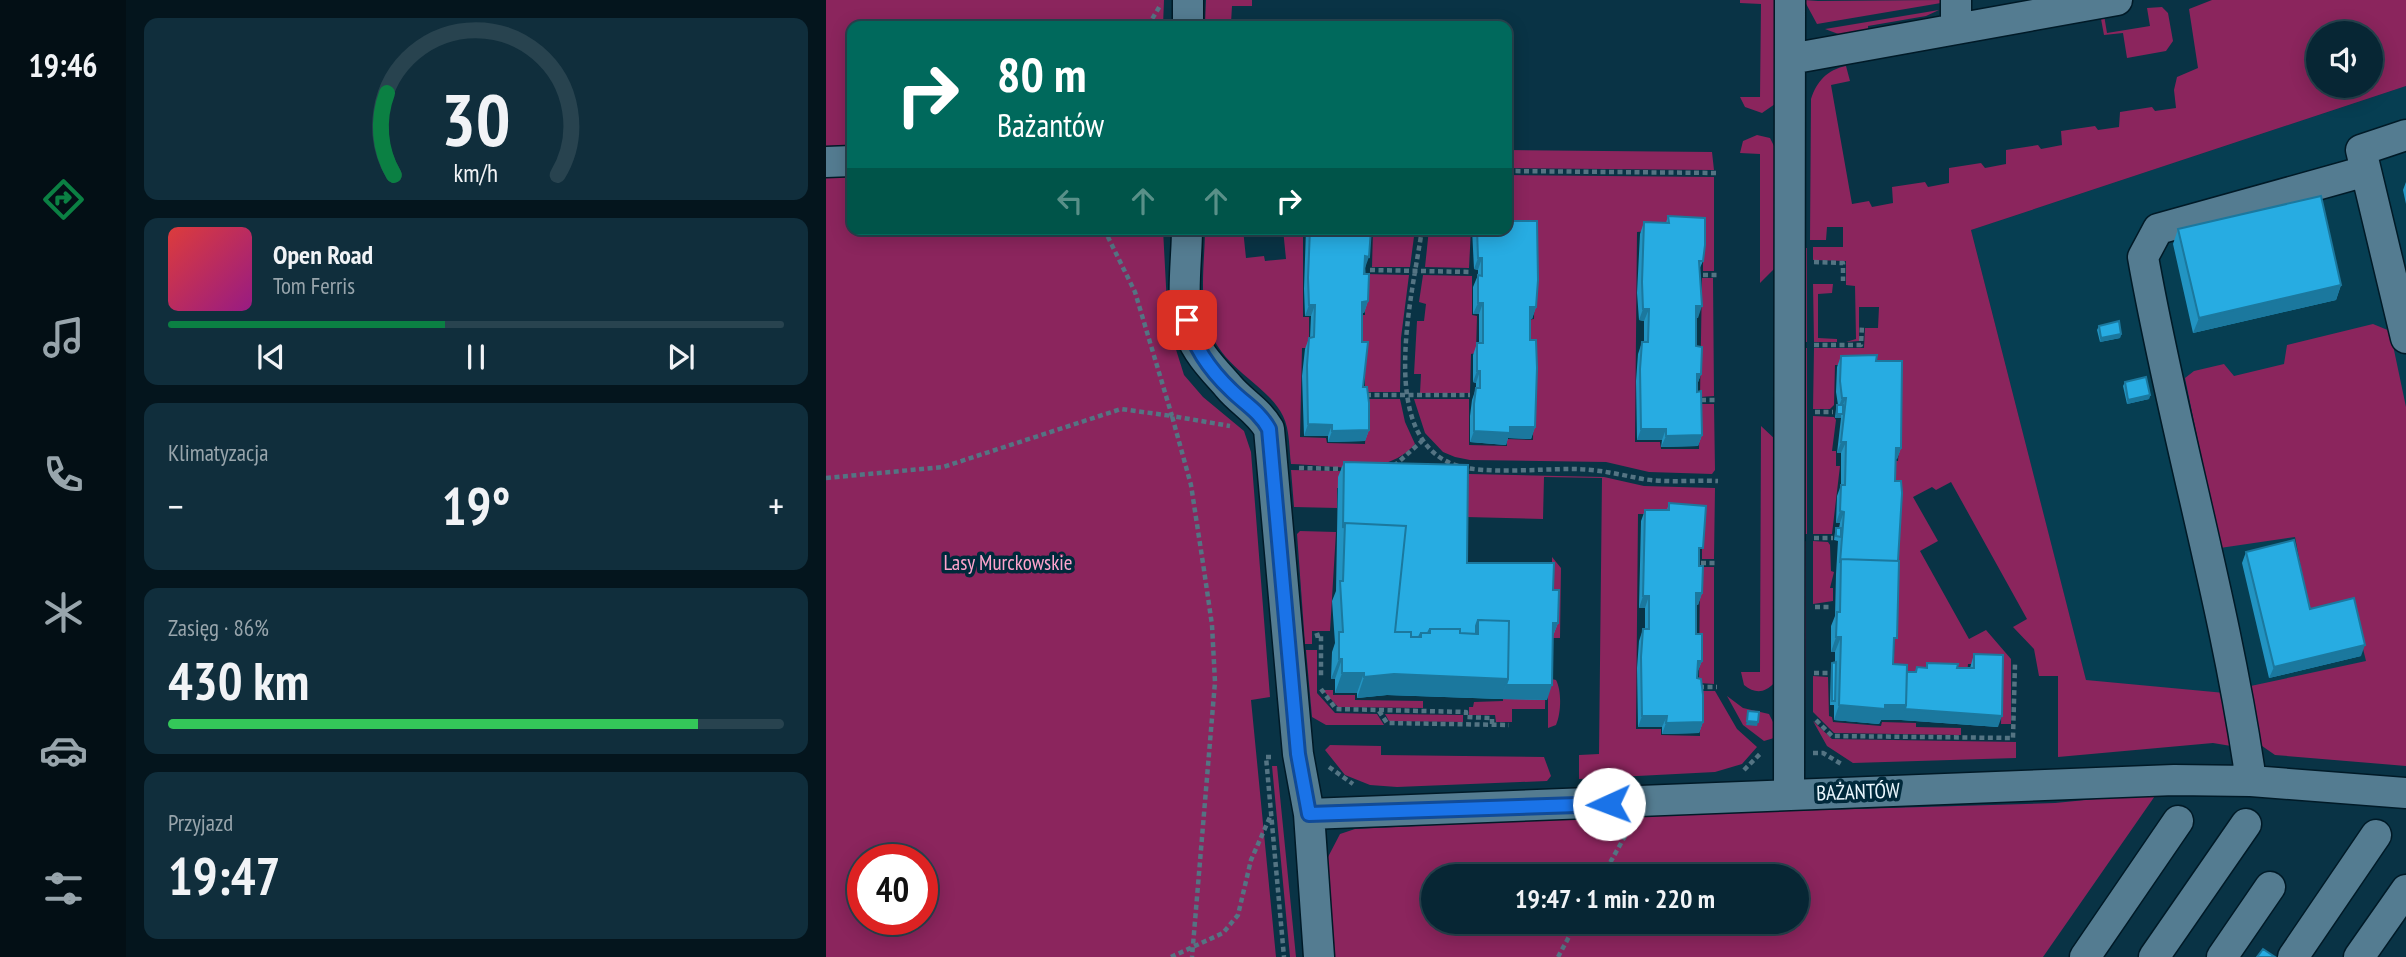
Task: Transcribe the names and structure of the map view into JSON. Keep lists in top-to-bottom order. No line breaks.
{"streets":{"street":["BAŻANTÓW"]},"parks":["Lasy Murckowskie"],"page":{"tabs":"19:46","turn":["80 m","Bażantów"],"song":["Open Road","Tom Ferris"],"tile":["Klimatyzacja",["Zasięg · 86%","430 km"],["Przyjazd","19:47"]],"heat":["−","19°","+"],"limit":"40","trip":"19:47 · 1 min · 220 m","gauge":["30","km/h"]}}
